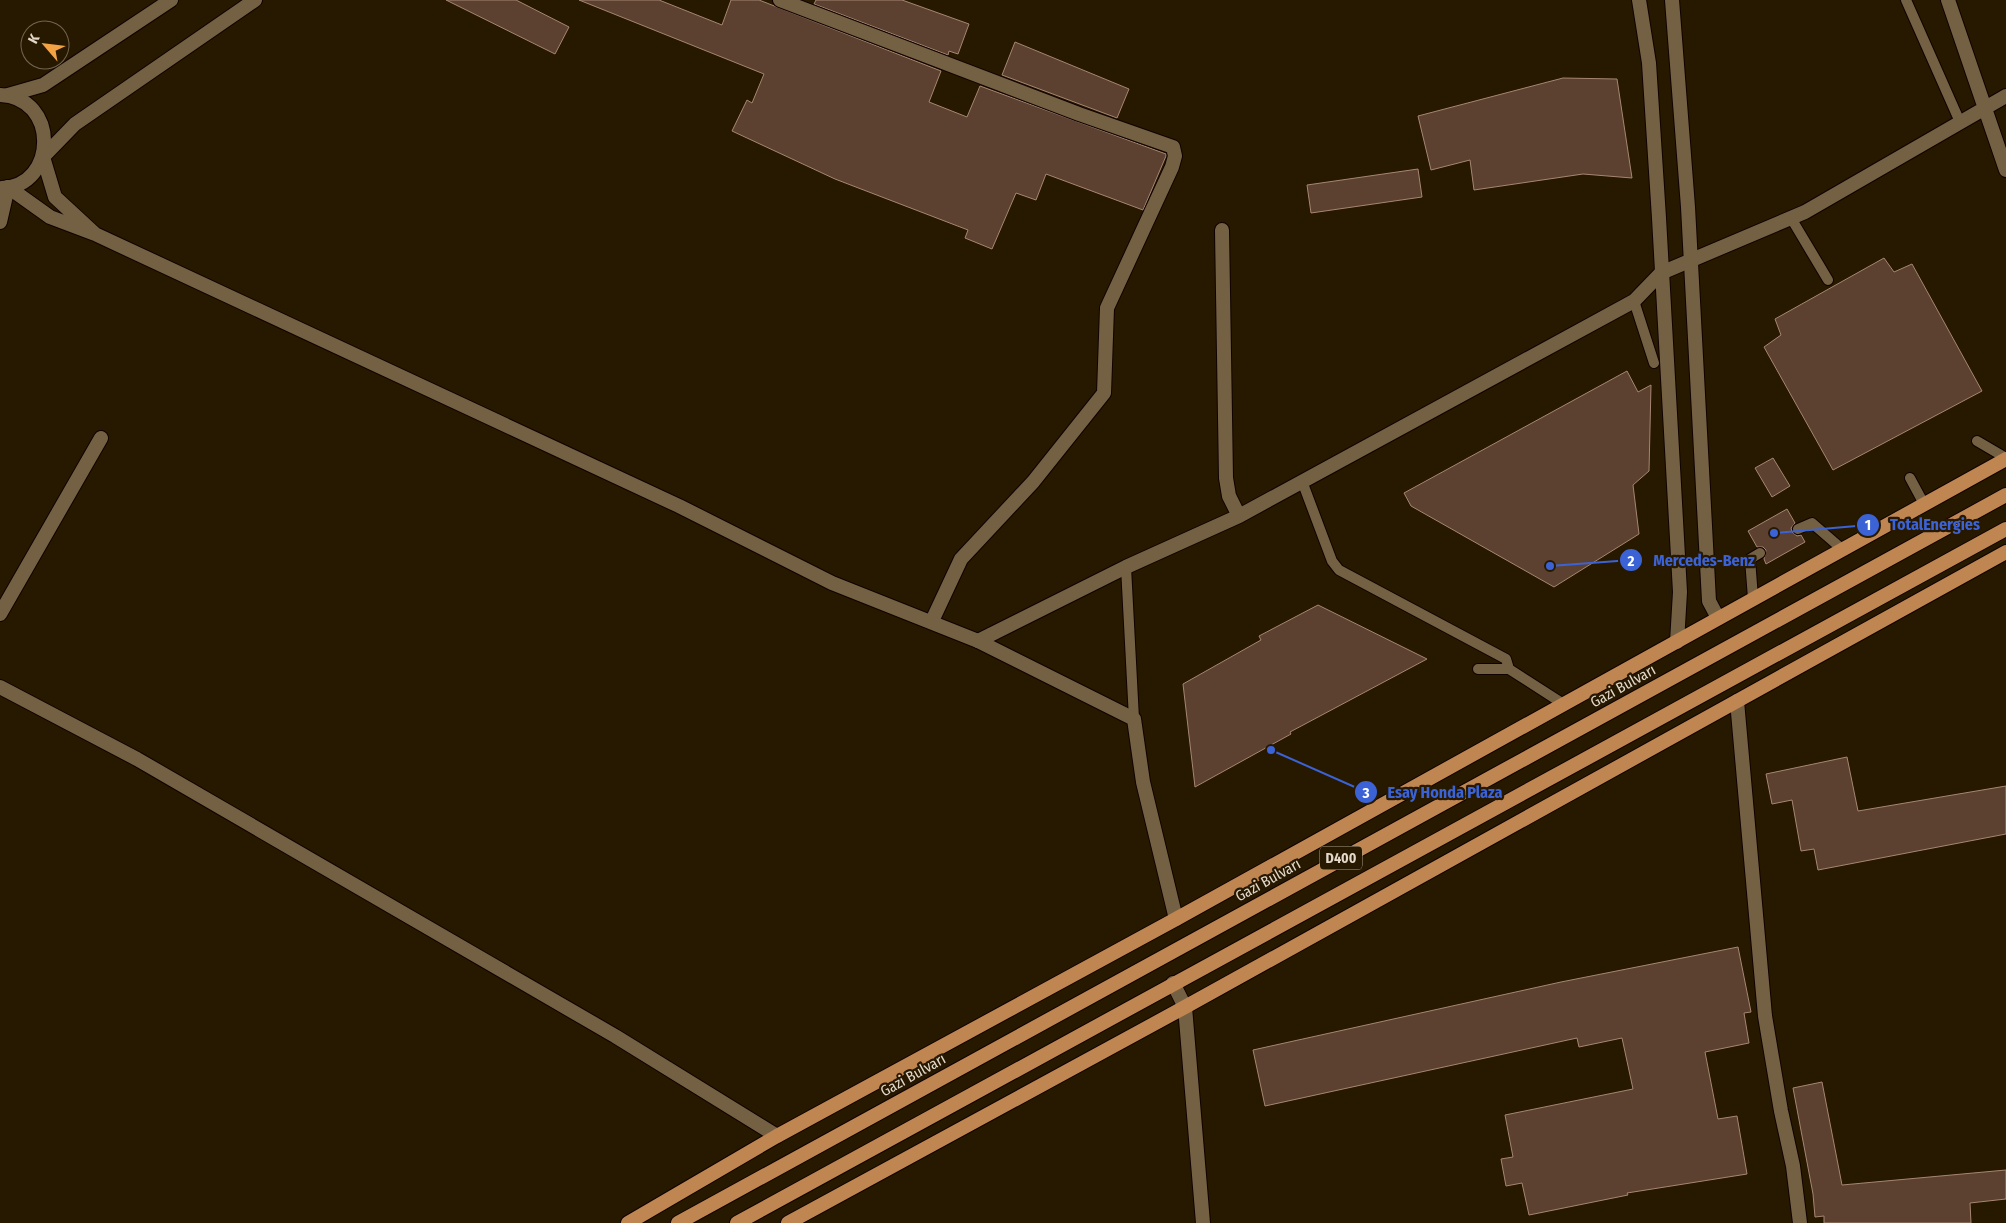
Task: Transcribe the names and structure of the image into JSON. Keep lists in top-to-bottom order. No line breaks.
{"streets":{"highway":["Gazi Bulvarı","D400"]},"places":["TotalEnergies","Mercedes-Benz","Esay Honda Plaza"],"north":"top left"}
